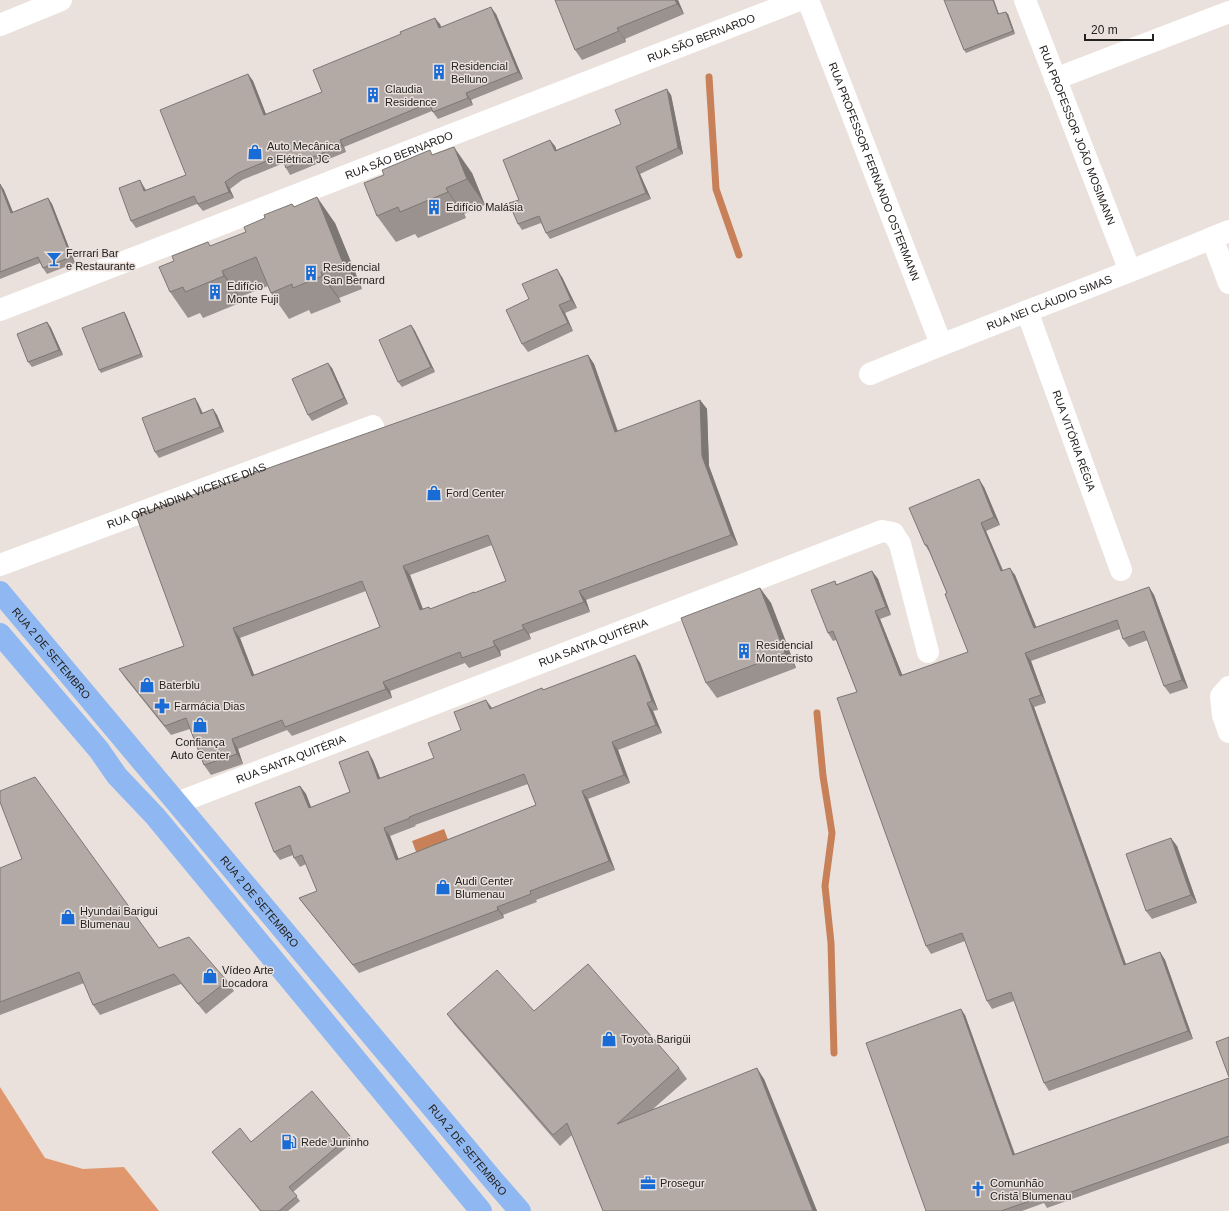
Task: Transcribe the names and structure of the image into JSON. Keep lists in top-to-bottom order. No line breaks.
{"streets":{"main road":["RUA 2 DE SETEMBRO"],"street":["RUA SÃO BERNARDO","RUA PROFESSOR JOÃO MOSIMANN","RUA PROFESSOR FERNANDO OSTERMANN","RUA NEI CLÁUDIO SIMAS","RUA VITÓRIA RÉGIA","RUA ORLANDINA VICENTE DIAS","RUA SANTA QUITÉRIA"]},"crossings":[["RUA PROFESSOR JOÃO MOSIMANN","RUA NEI CLÁUDIO SIMAS"],["RUA PROFESSOR FERNANDO OSTERMANN","RUA NEI CLÁUDIO SIMAS"],["RUA NEI CLÁUDIO SIMAS","RUA VITÓRIA RÉGIA"],["RUA SANTA QUITÉRIA","RUA 2 DE SETEMBRO"]],"places":{"building":["Residencial Belluno","Claudia Residence","Edifício Malásia","Residencial San Bernard","Edifício Monte Fuji","Residencial Montecristo"],"shop":["Auto Mecânica e Elétrica JC","Ford Center","Baterblu","Confiança Auto Center","Audi Center Blumenau","Hyundai Barigui Blumenau","Vídeo Arte Locadora","Toyota Barigüi"],"bar":["Ferrari Bar e Restaurante"],"pharmacy":["Farmácia Dias"],"fuel station":["Rede Juninho"],"office":["Prosegur"],"church":["Comunhão Cristã Blumenau"]},"scale_bar":"20 m"}
